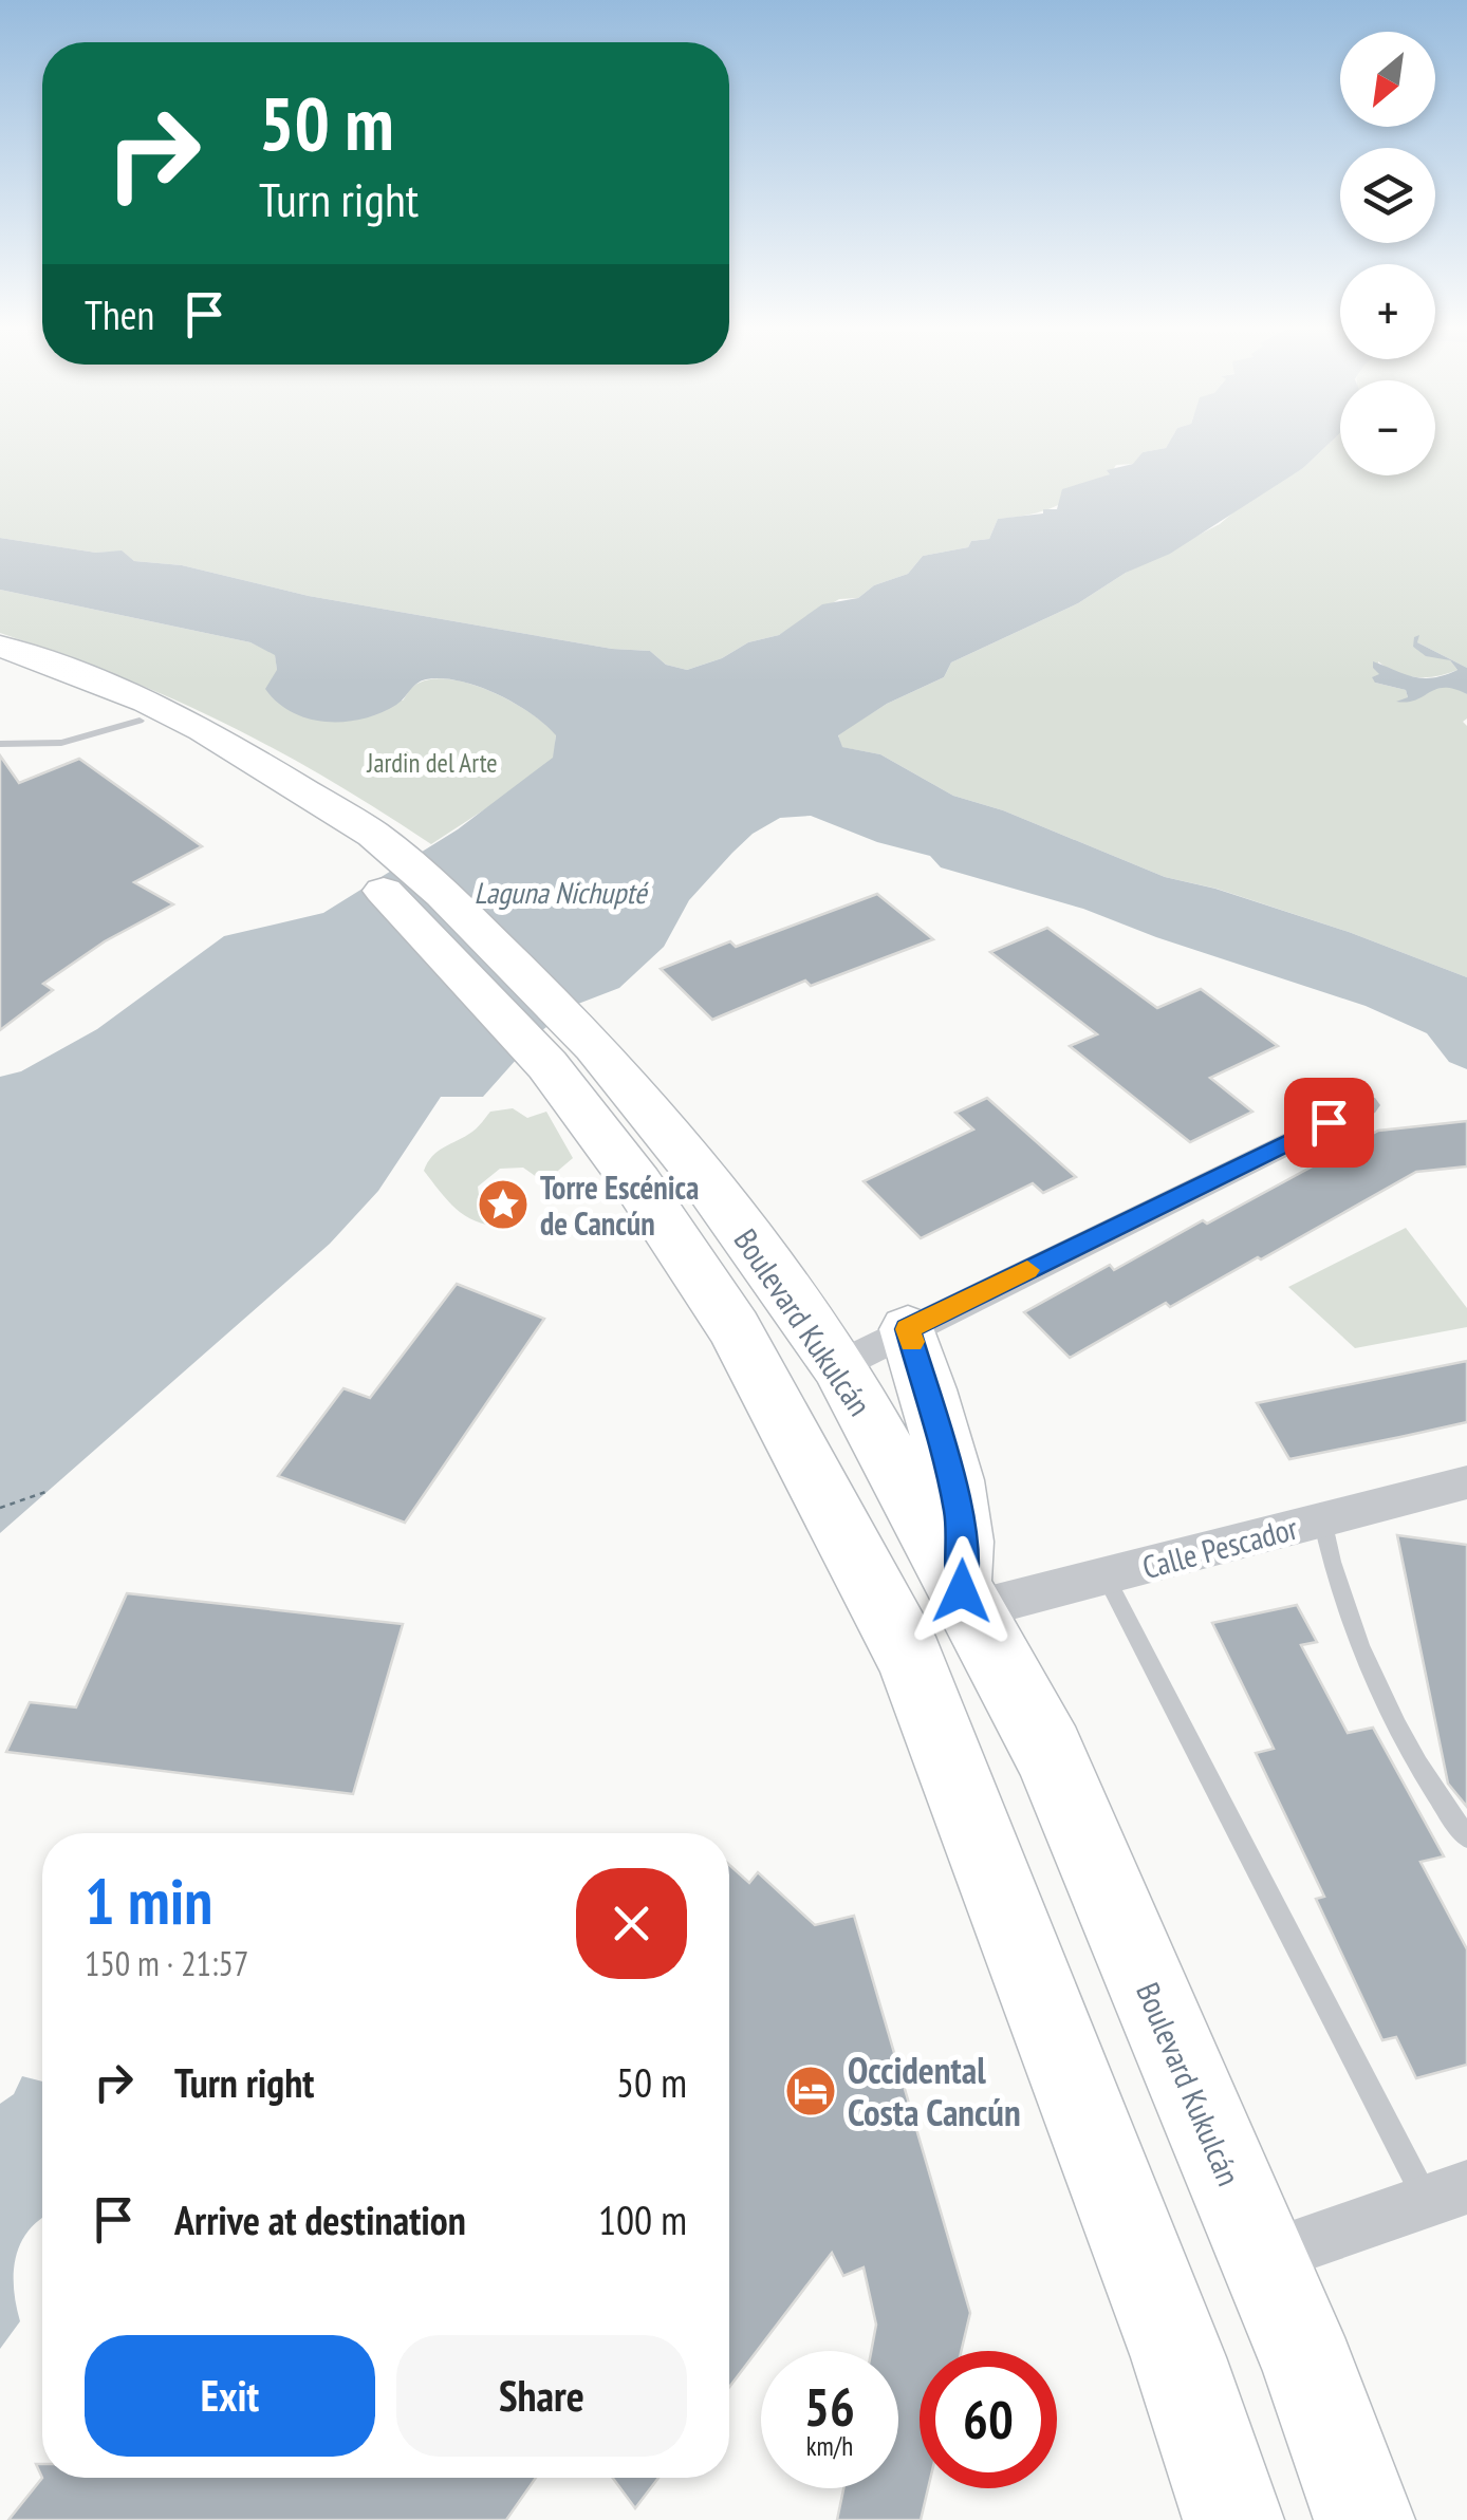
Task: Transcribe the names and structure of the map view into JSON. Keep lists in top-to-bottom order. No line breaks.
{"streets":{"main road":["Boulevard Kukulcán"],"street":["Calle Pescador"]},"crossings":[["Boulevard Kukulcán","Calle Pescador"]],"water":["Laguna Nichupté"],"parks":["Jardin del Arte"],"places":{"place":["Torre Escénica de Cancún"],"hotel":["Occidental Costa Cancún"]},"north":"bottom left","page":{"map_buttons":["+","−"],"turn":["50 m","Turn right"],"then":"Then","heading":["1 min","150 m · 21:57"],"list":[{"name":"Turn right","value":"50 m"},{"name":"Arrive at destination","value":"100 m"}],"buttons":["Exit","Share"],"speed":"56 km/h","limit":"60"}}
